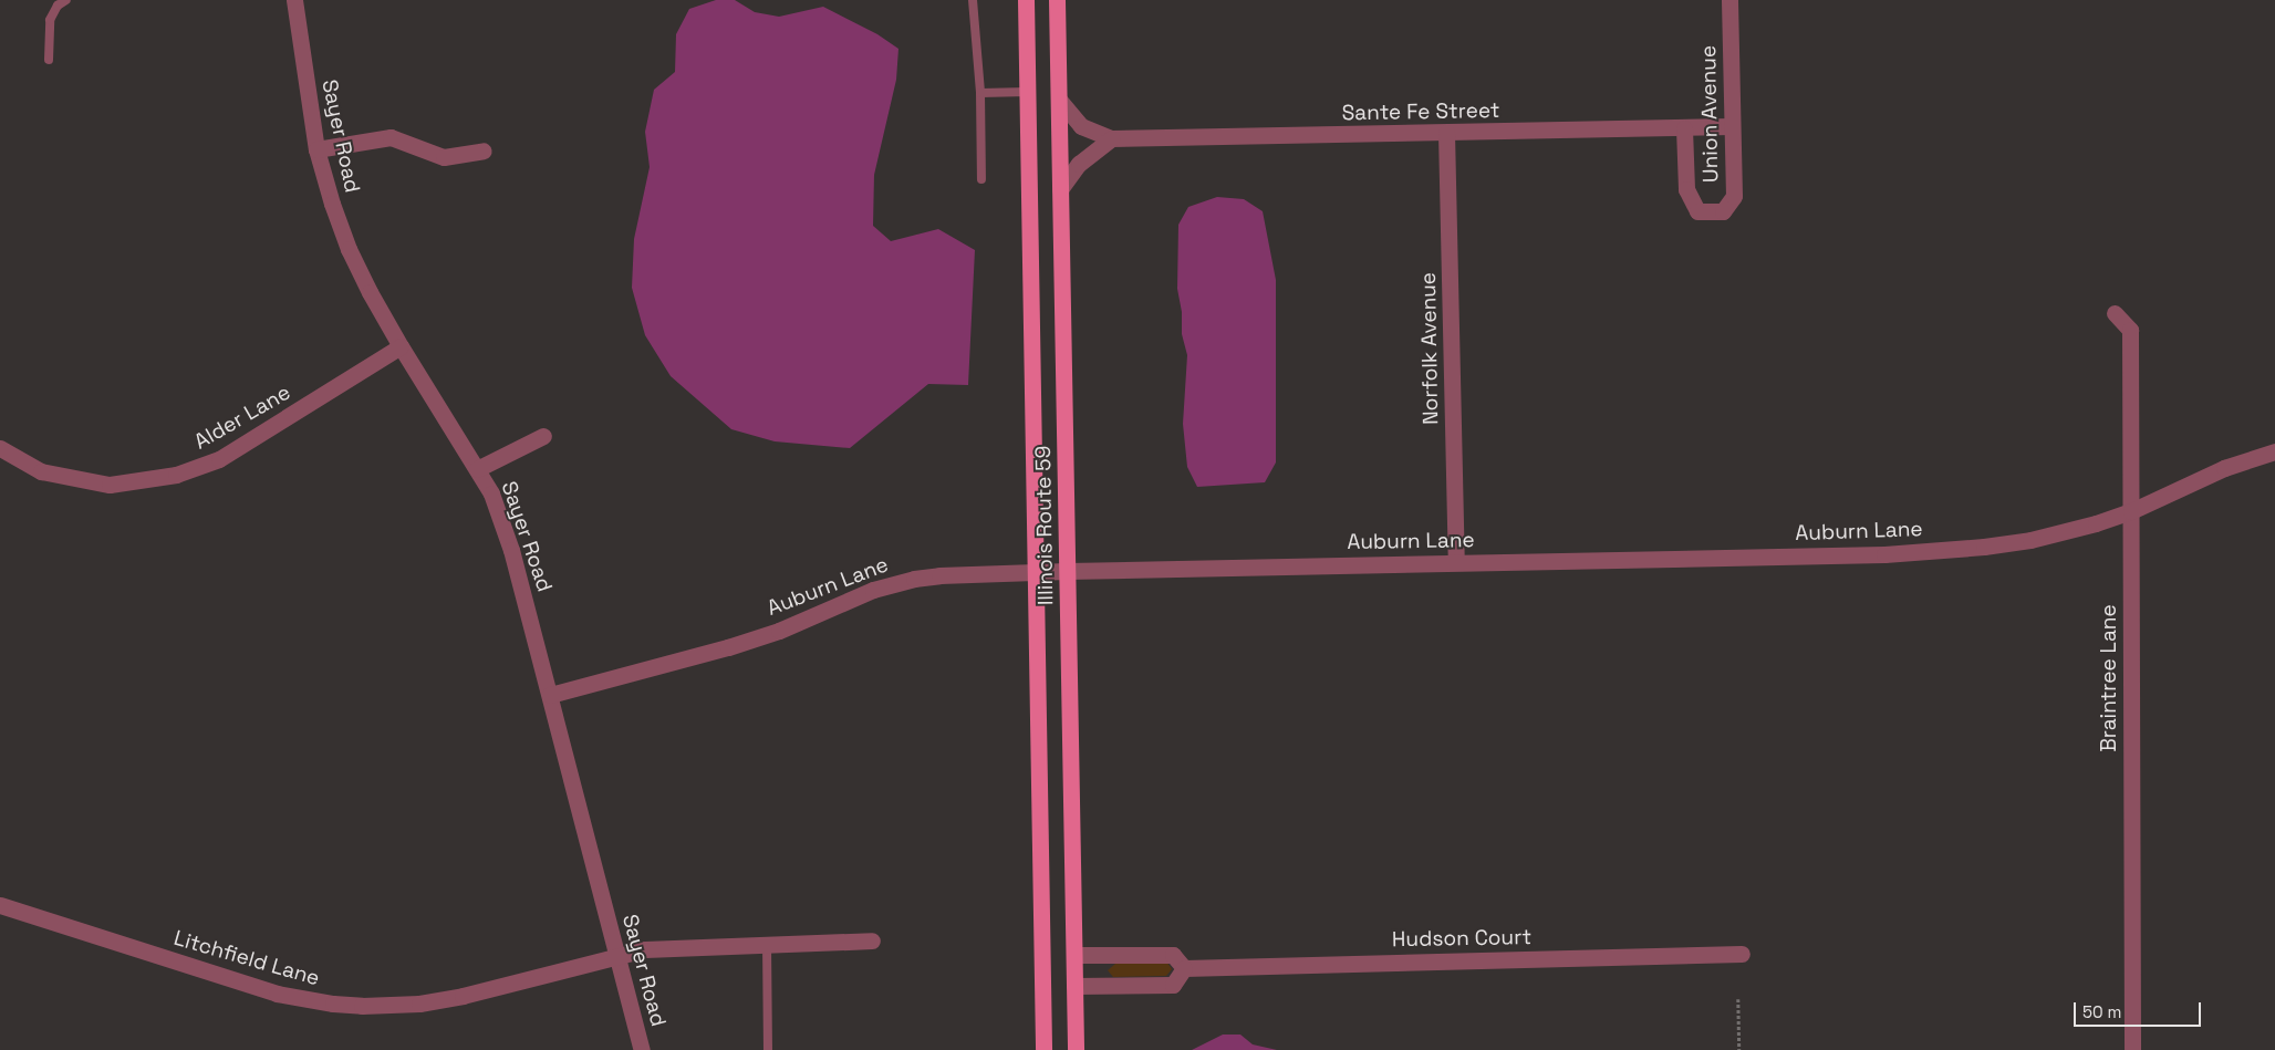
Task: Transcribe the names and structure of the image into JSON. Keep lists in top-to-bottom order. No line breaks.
{"streets":{"main road":["Illinois Route 59"],"street":["Sante Fe Street","Union Avenue","Sayer Road","Norfolk Avenue","Alder Lane","Auburn Lane","Braintree Lane","Hudson Court","Litchfield Lane"]},"crossings":[["Sante Fe Street","Union Avenue"],["Sante Fe Street","Norfolk Avenue"],["Sante Fe Street","Illinois Route 59"],["Sayer Road","Alder Lane"],["Sayer Road","Auburn Lane"],["Sayer Road","Litchfield Lane"],["Norfolk Avenue","Auburn Lane"],["Illinois Route 59","Auburn Lane"],["Auburn Lane","Braintree Lane"]],"scale_bar":"50 m"}
